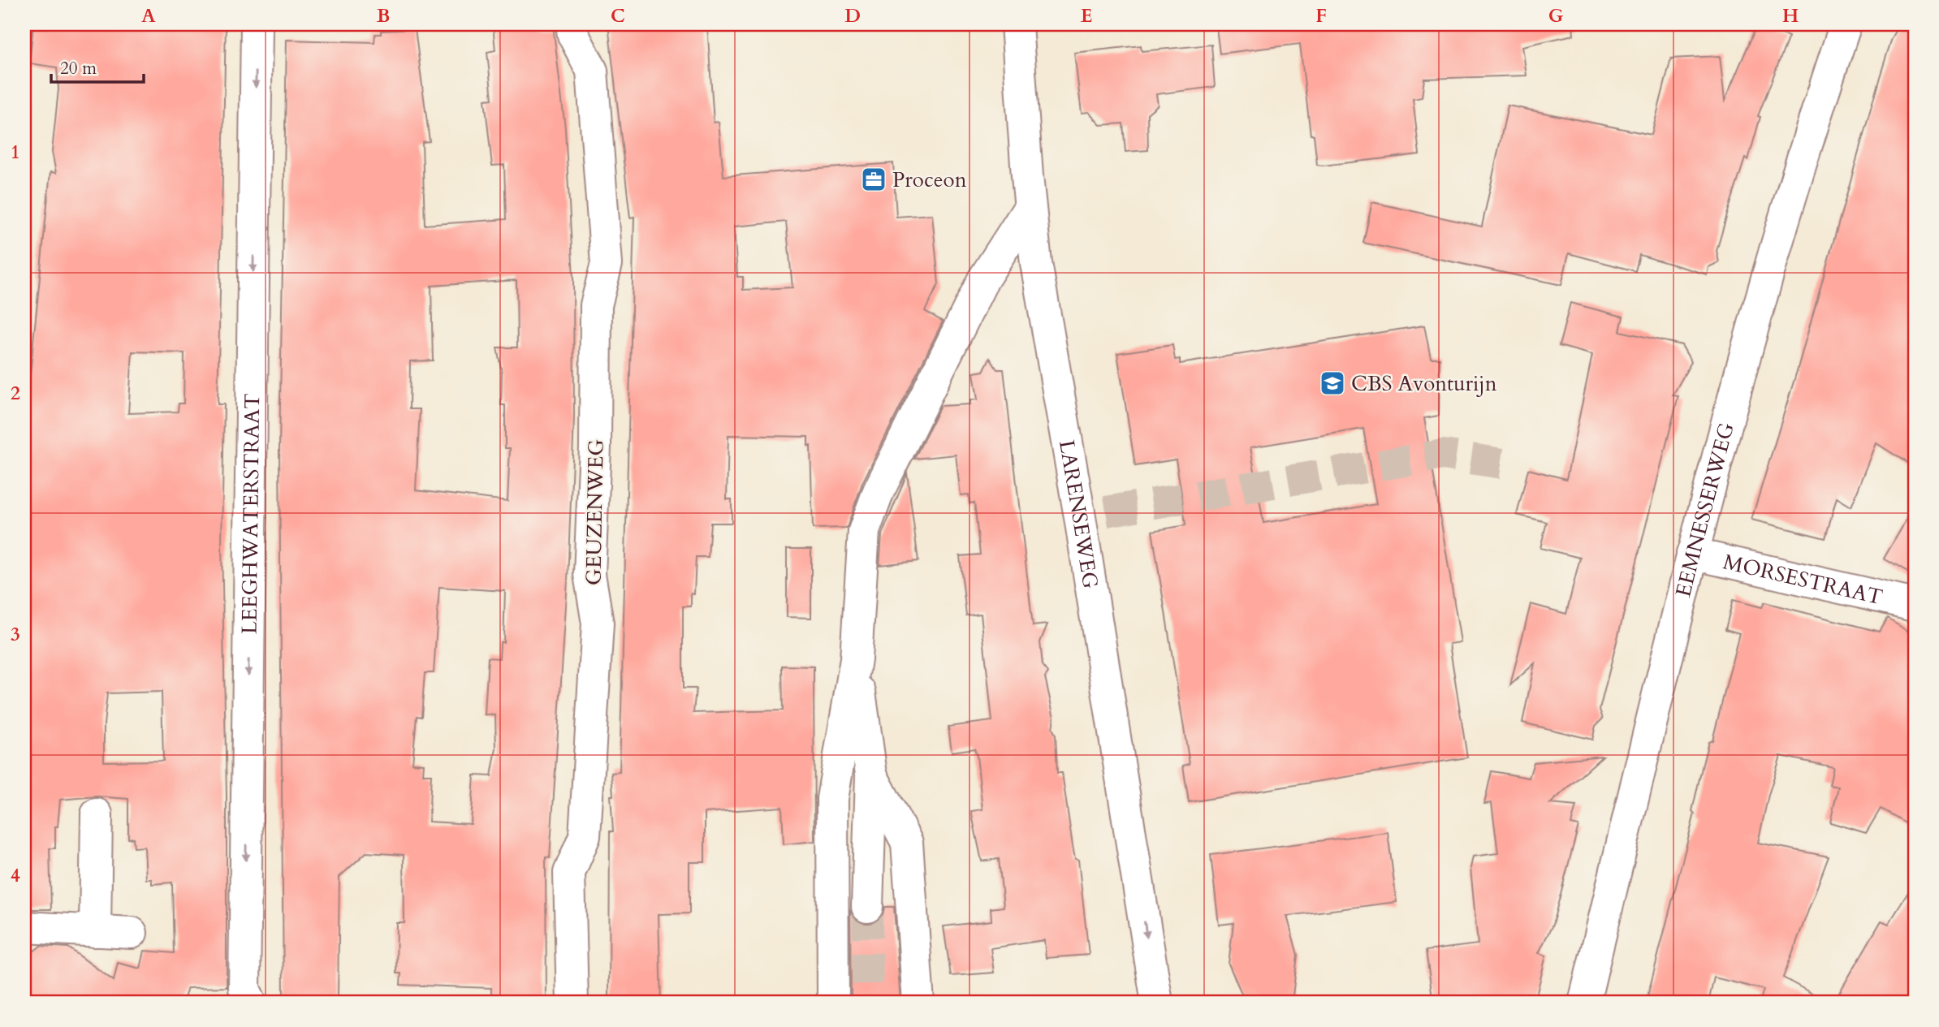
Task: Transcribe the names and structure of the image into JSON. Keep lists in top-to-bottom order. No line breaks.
{"streets":{"street":["EEMNESSERWEG","GEUZENWEG","LEEGHWATERSTRAAT","LARENSEWEG","MORSESTRAAT"]},"crossings":[["EEMNESSERWEG","MORSESTRAAT"]],"one_way":["LEEGHWATERSTRAAT"],"places":{"office":["Proceon"],"school or university":["CBS Avonturijn"]},"scale_bar":"20 m","grid":{"columns":["A","B","C","D","E","F","G","H"],"rows":["1","2","3","4"]}}
